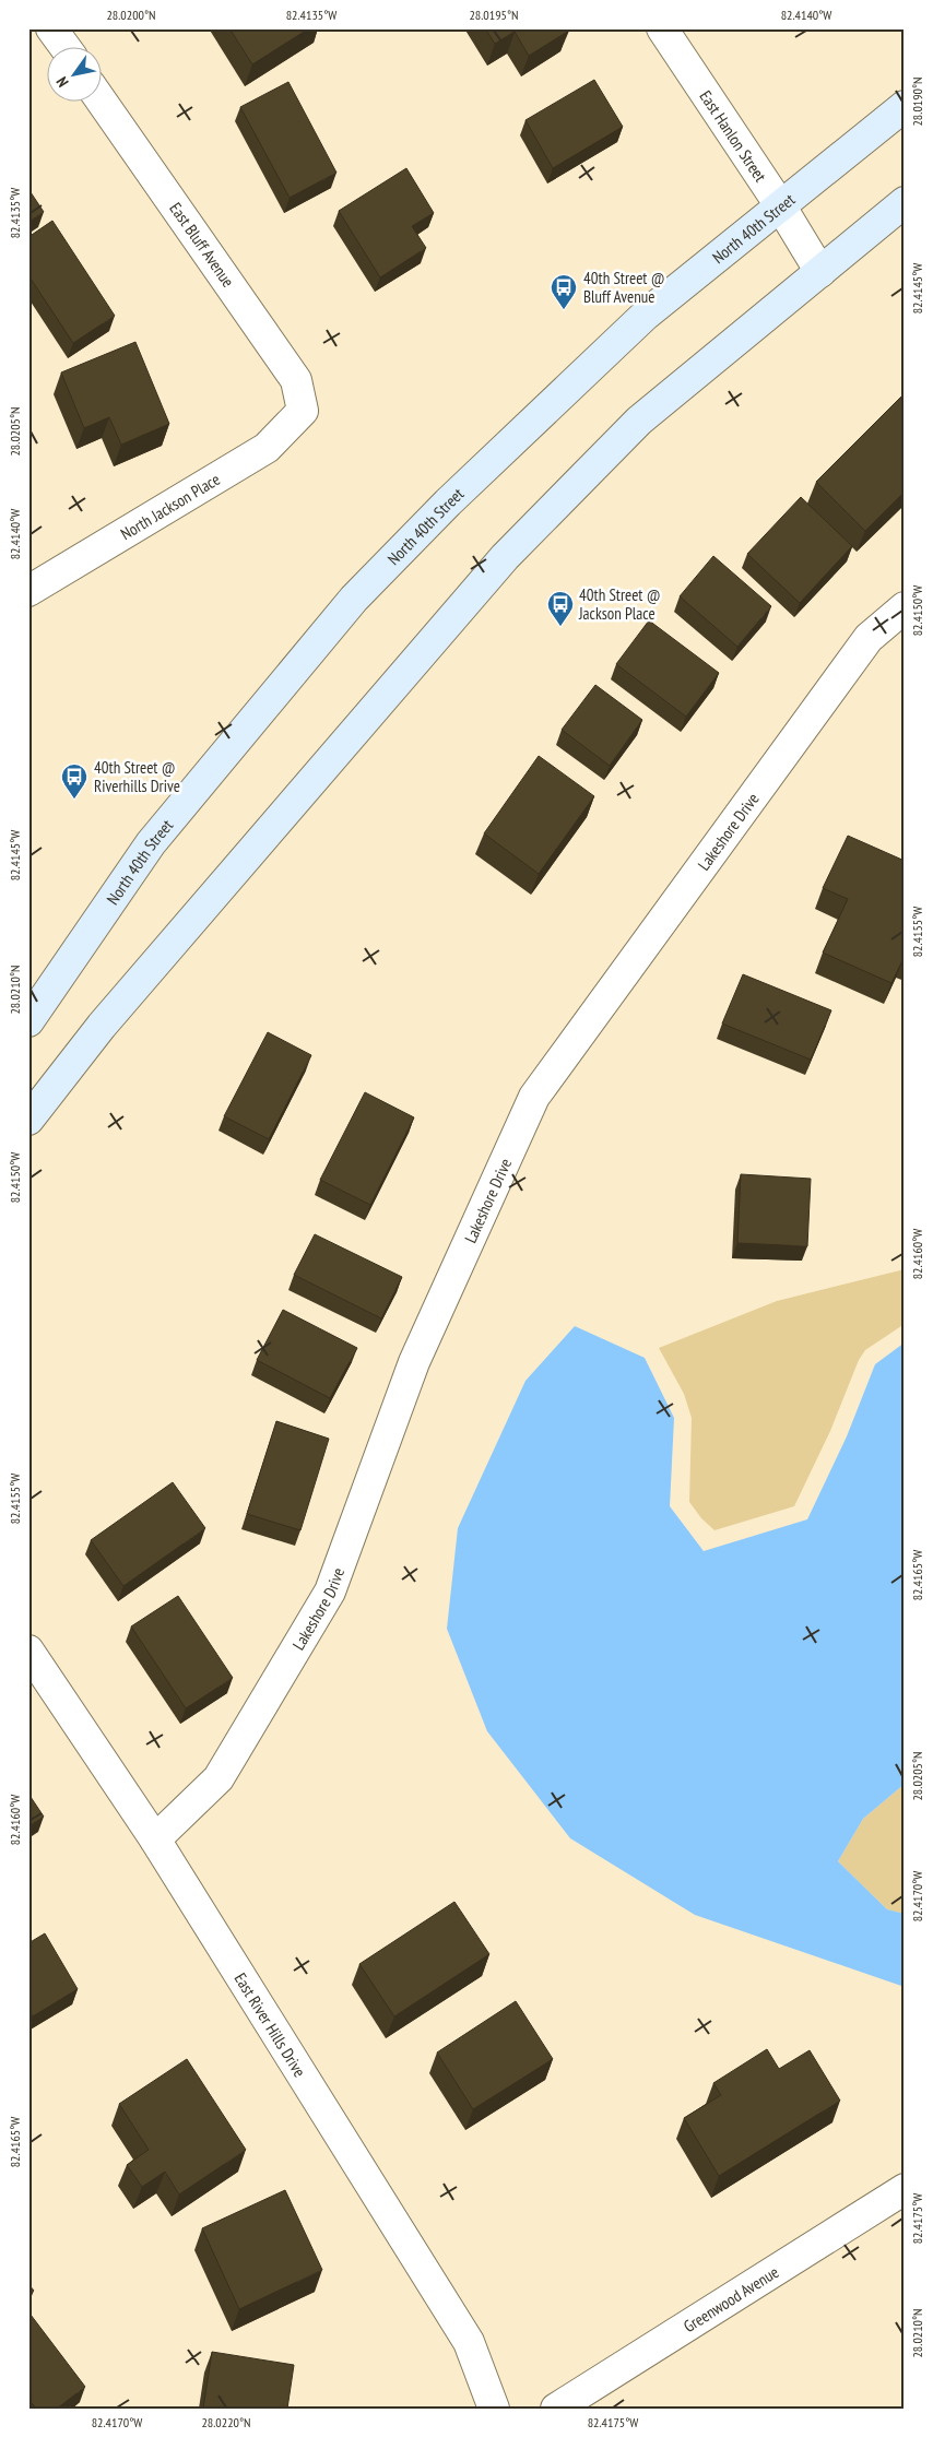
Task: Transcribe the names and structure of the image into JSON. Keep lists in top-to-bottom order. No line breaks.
{"streets":{"main road":["North 40th Street"],"street":["East Hanlon Street","East Bluff Avenue","North Jackson Place","Lakeshore Drive","East River Hills Drive","Greenwood Avenue"]},"crossings":[["East Hanlon Street","North 40th Street"],["East Bluff Avenue","North Jackson Place"],["Lakeshore Drive","East River Hills Drive"]],"places":{"bus stop":["40th Street @ Bluff Avenue","40th Street @ Jackson Place","40th Street @ Riverhills Drive"]},"north":"bottom left","coordinates":["28.0200°N","82.4135°W","28.0195°N","82.4140°W","28.0190°N","82.4145°W","28.0205°N","82.4150°W","82.4155°W","28.0210°N","82.4160°W","82.4165°W","82.4170°W","82.4175°W","28.0220°N"]}
